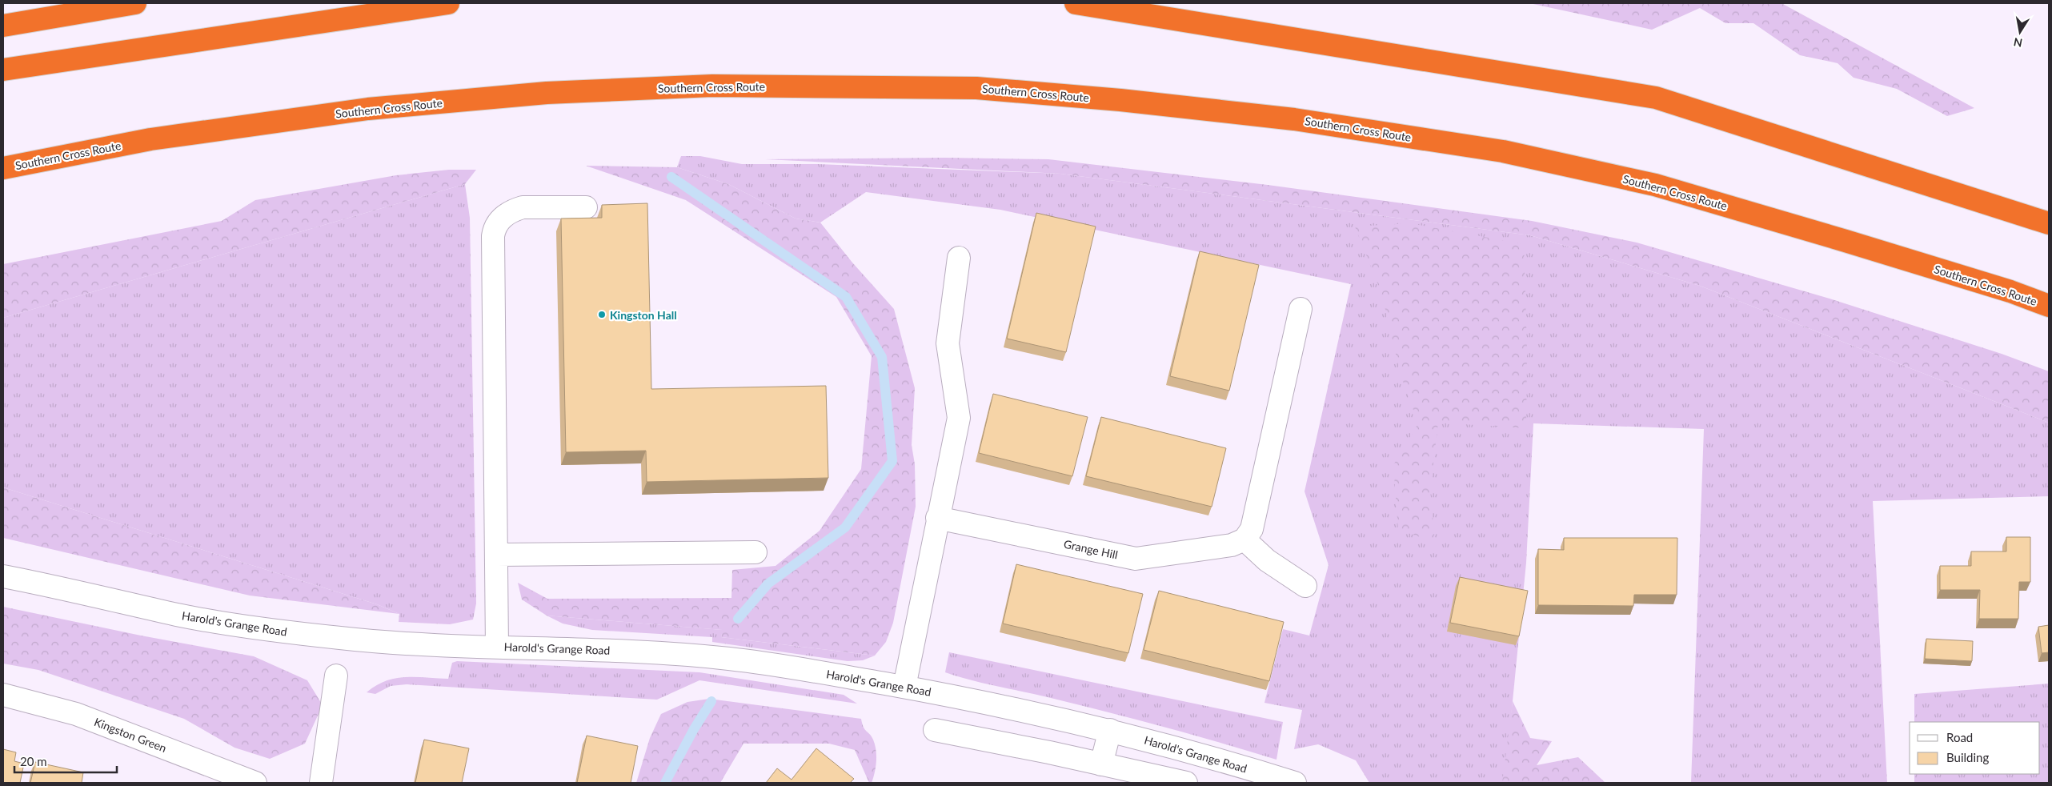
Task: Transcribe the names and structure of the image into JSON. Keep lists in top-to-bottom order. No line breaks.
{"streets":{"highway":["Southern Cross Route"],"street":["Grange Hill","Harold's Grange Road","Kingston Green"]},"places":["Kingston Hall"],"legend":["Road","Building"],"scale_bar":"20 m","north":"bottom"}
